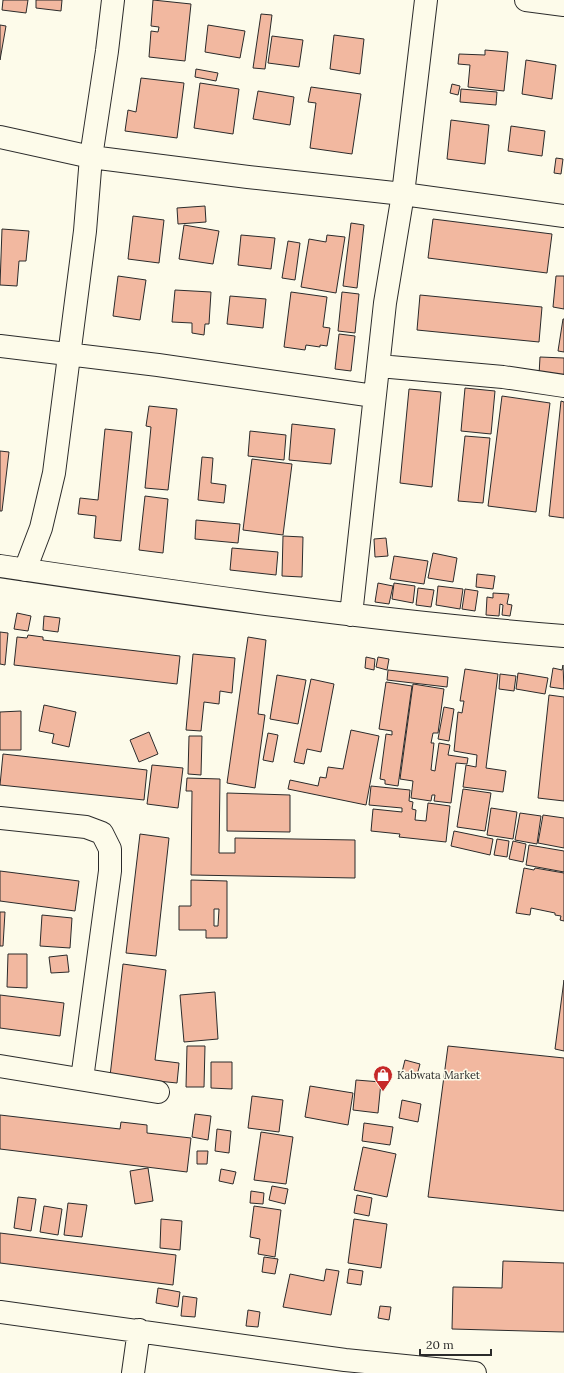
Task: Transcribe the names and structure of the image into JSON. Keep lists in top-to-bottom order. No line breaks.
{"places":{"shop":["Kabwata Market"]},"scale_bar":"20 m"}
